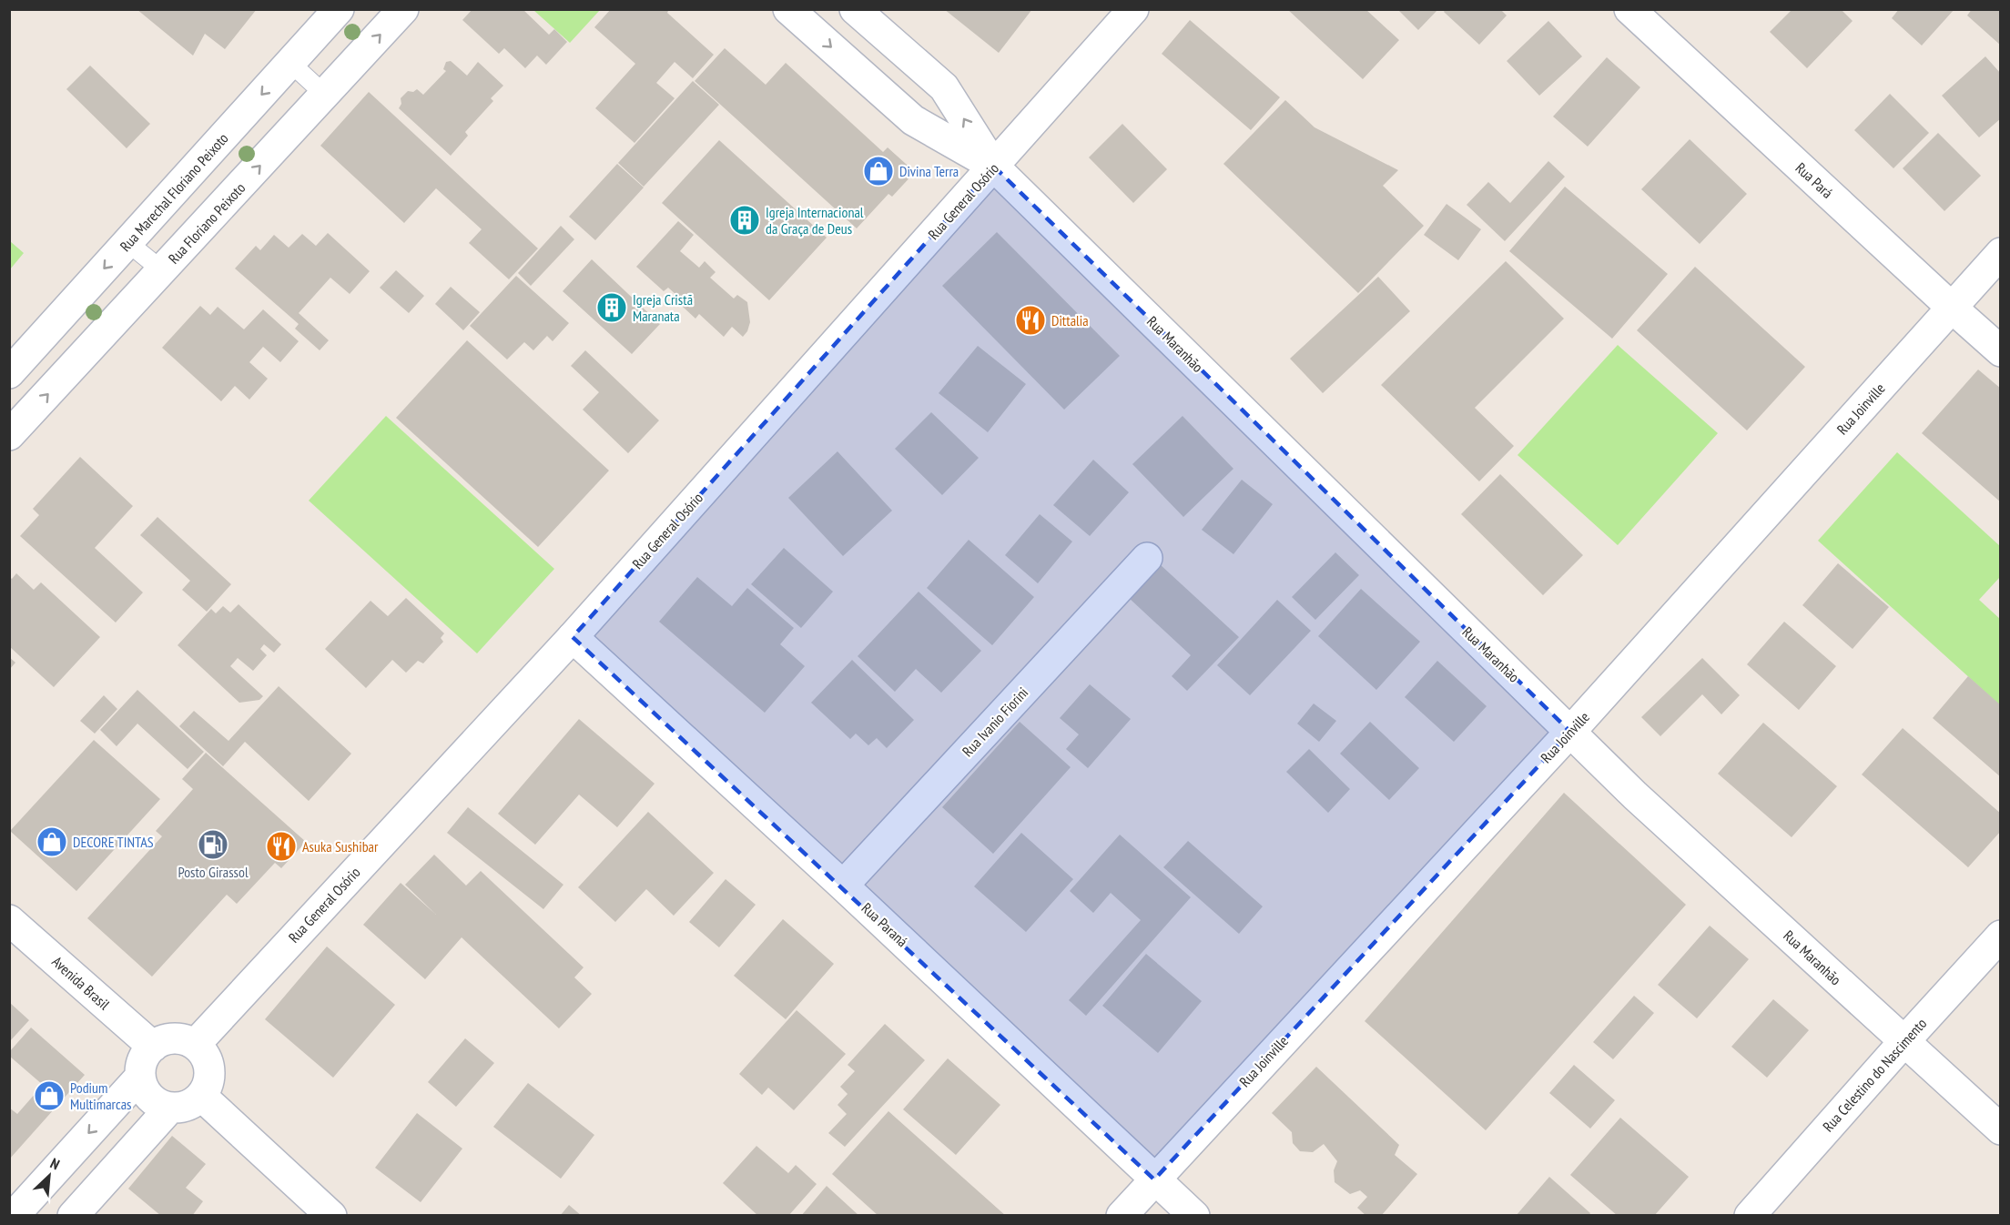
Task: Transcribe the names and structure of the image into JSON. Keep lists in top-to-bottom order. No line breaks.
{"streets":{"street":["Rua Pará","Rua Marechal Floriano Peixoto","Rua General Osório","Rua Floriano Peixoto","Rua Maranhão","Rua Joinville","Rua Ivanio Fiorini","Rua Paraná","Avenida Brasil","Rua Celestino do Nascimento"]},"crossings":[["Rua Pará","Rua Joinville"],["Rua General Osório","Rua Maranhão"],["Rua General Osório","Rua Paraná"],["Rua General Osório","Avenida Brasil"],["Rua Maranhão","Rua Joinville"],["Rua Maranhão","Rua Celestino do Nascimento"],["Rua Joinville","Rua Paraná"],["Rua Ivanio Fiorini","Rua Paraná"]],"one_way":["Rua Marechal Floriano Peixoto","Rua Floriano Peixoto"],"places":{"shop":["Divina Terra","DECORE TINTAS","Podium Multimarcas"],"building":["Igreja Internacional da Graça de Deus","Igreja Cristã Maranata"],"restaurant":["Dittalia","Asuka Sushibar"],"fuel station":["Posto Girassol"]},"north":"top right"}
